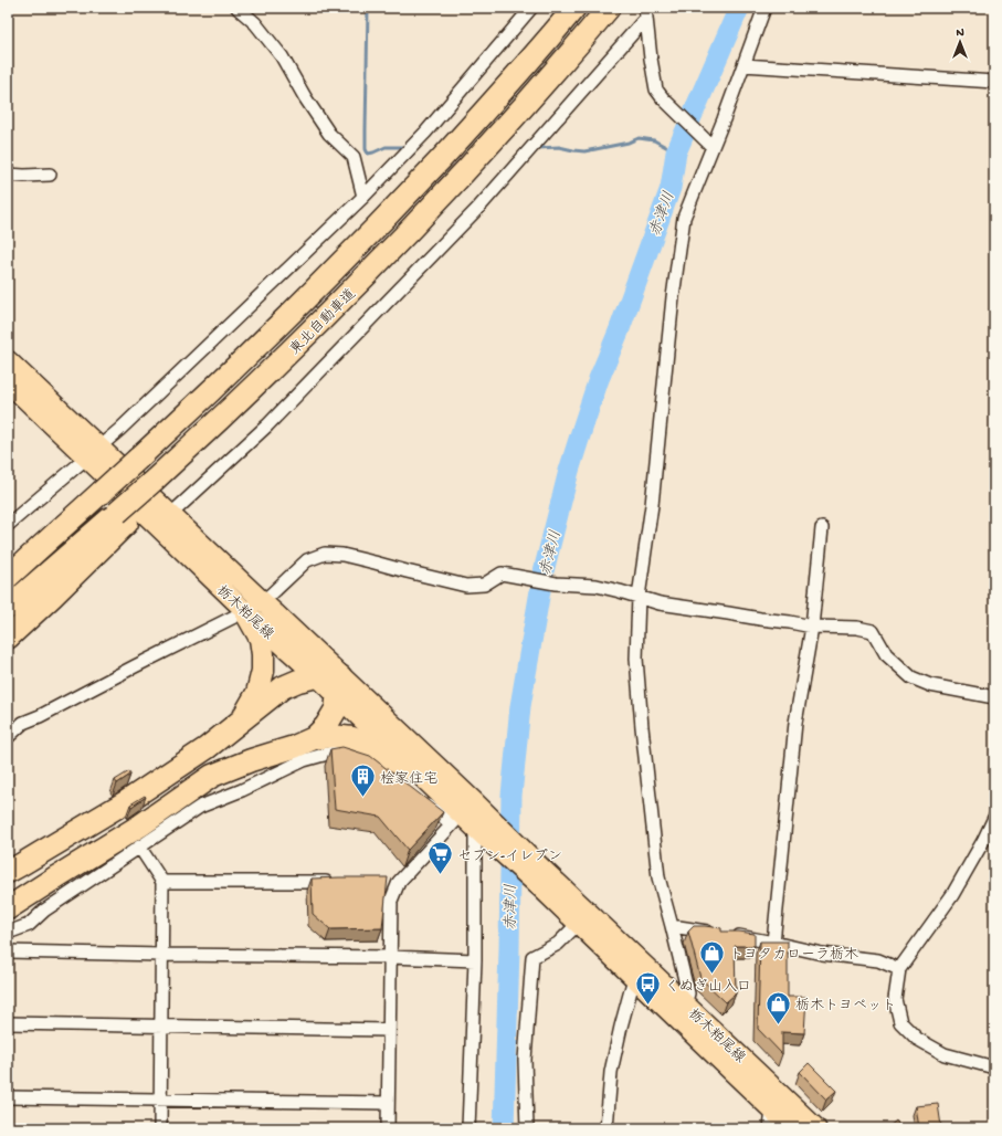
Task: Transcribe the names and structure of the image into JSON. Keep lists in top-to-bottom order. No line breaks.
{"streets":{"highway":["東北自動車道"],"main road":["栃木粕尾線"]},"water":["赤津川"],"places":{"building":["桧家住宅"],"supermarket":["セブン-イレブン"],"shop":["トヨタカローラ栃木","栃木トヨペット"],"bus stop":["くぬぎ山入口"]},"north":"top"}
